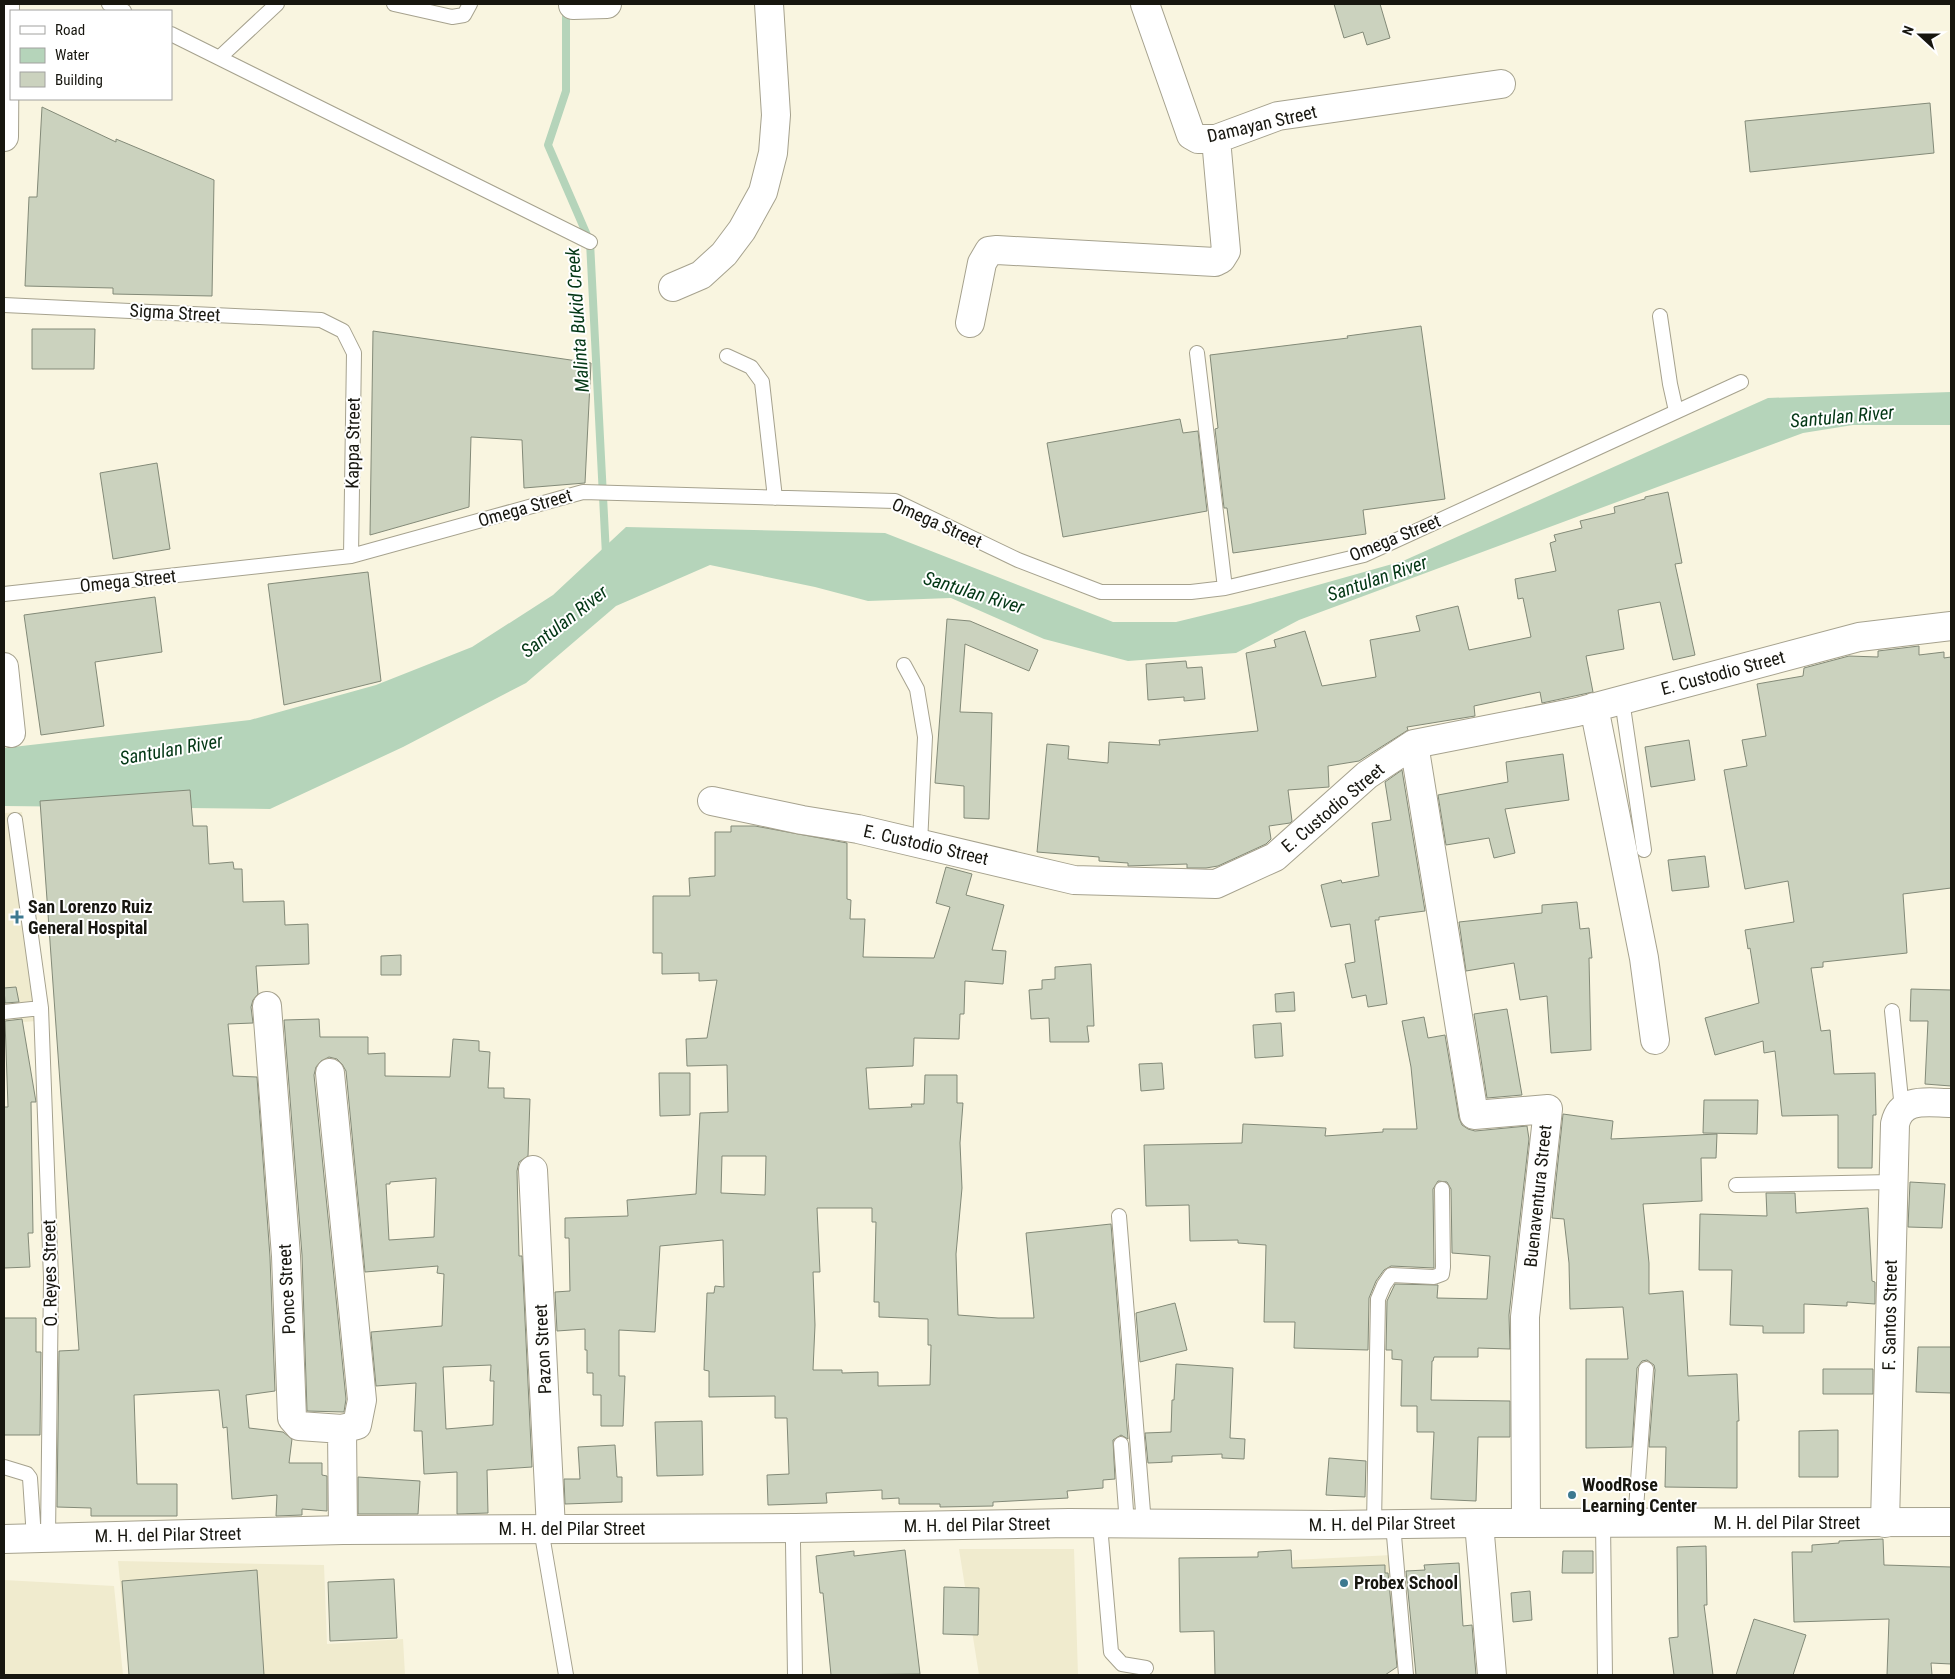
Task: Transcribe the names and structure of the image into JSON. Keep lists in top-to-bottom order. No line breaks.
{"streets":{"street":["Damayan Street","E. Custodio Street","Buenaventura Street","Ponce Street","F. Santos Street","Pazon Street","M. H. del Pilar Street"],"lane":["Sigma Street","Kappa Street","Omega Street","O. Reyes Street"]},"crossings":[["Sigma Street","Kappa Street"],["Kappa Street","Omega Street"],["E. Custodio Street","Buenaventura Street"],["Buenaventura Street","M. H. del Pilar Street"],["O. Reyes Street","M. H. del Pilar Street"],["F. Santos Street","M. H. del Pilar Street"],["Pazon Street","M. H. del Pilar Street"]],"water":["Malinta Bukid Creek","Santulan River"],"places":{"health":["San Lorenzo Ruiz General Hospital"],"other":["WoodRose Learning Center","Probex School"]},"legend":["Road","Water","Building"],"north":"left"}
